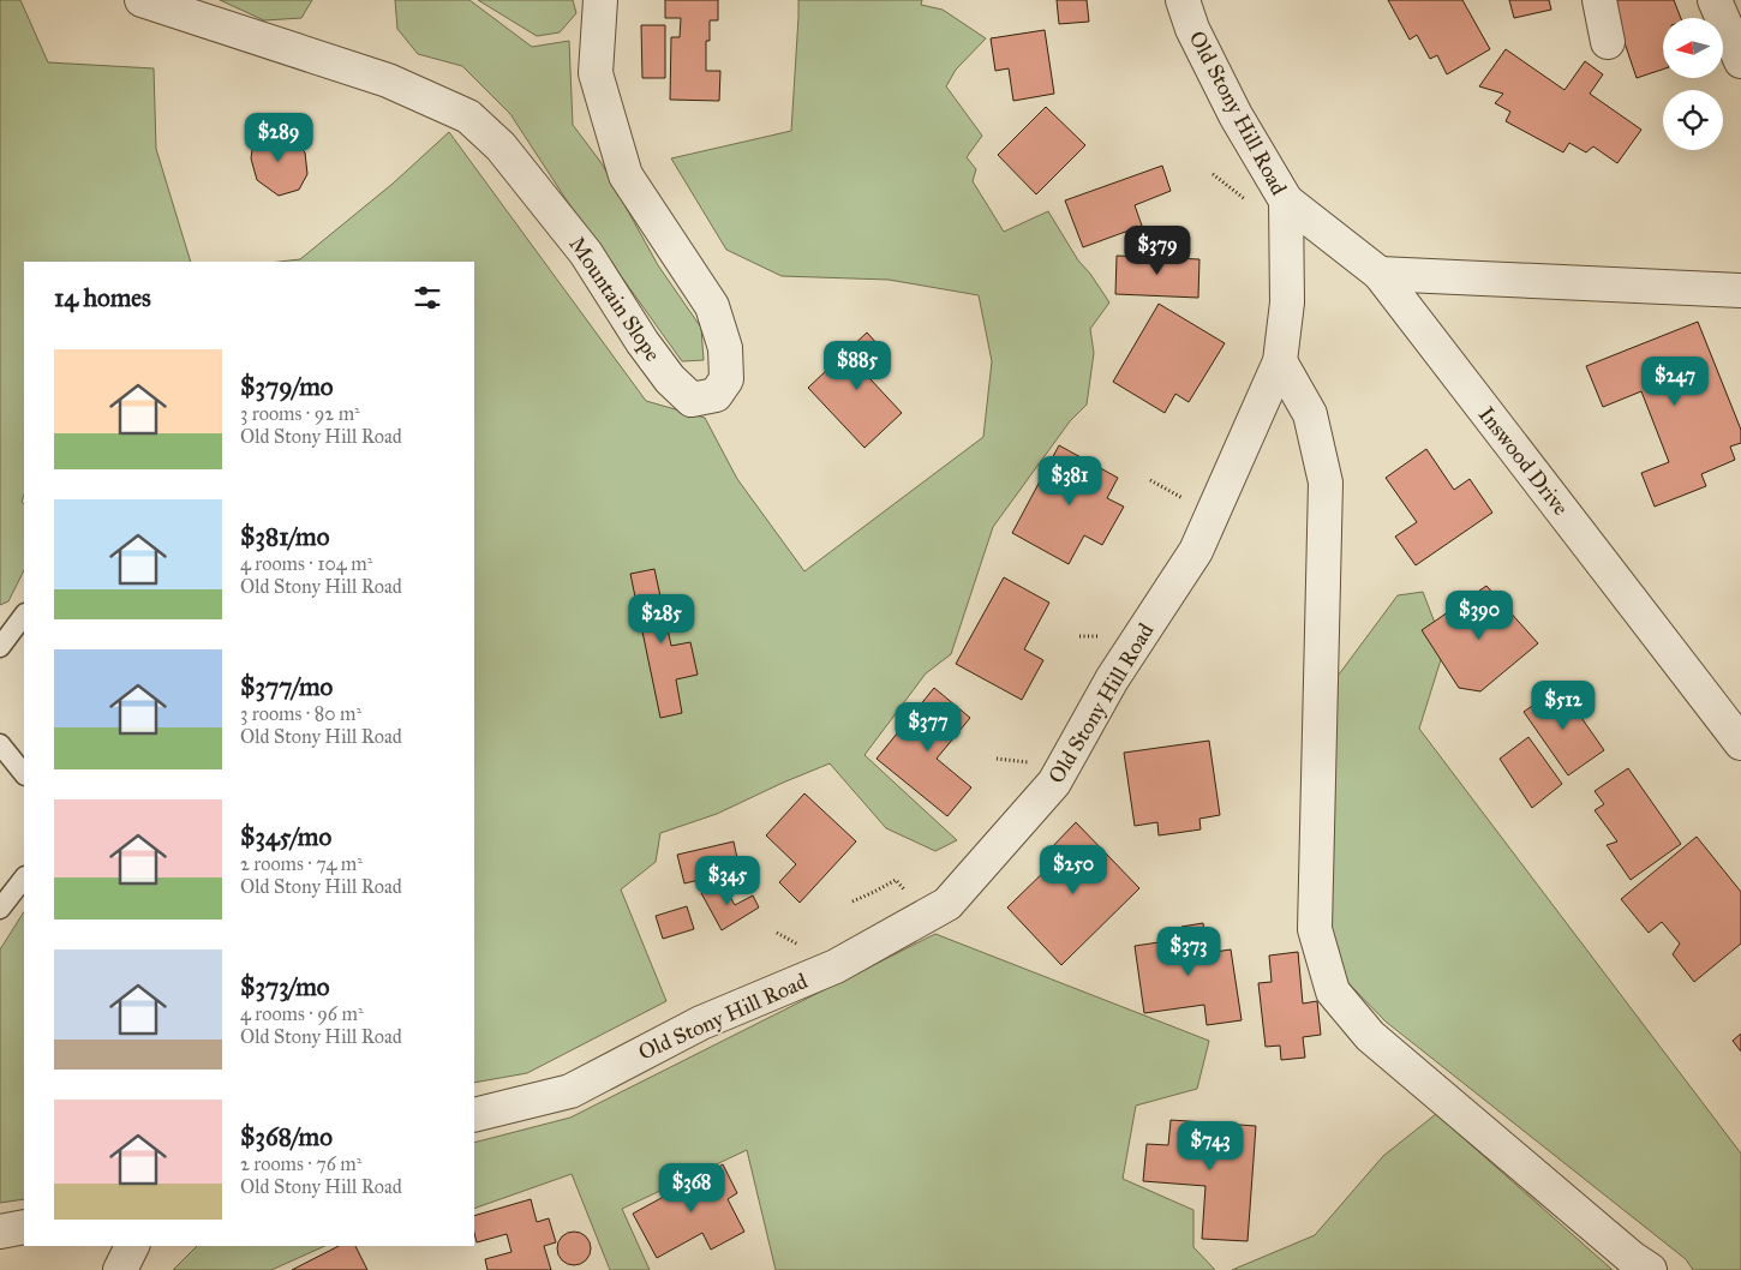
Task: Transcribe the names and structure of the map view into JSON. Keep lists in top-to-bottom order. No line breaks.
{"streets":{"street":["Old Stony Hill Road","Mountain Slope","Inswood Drive"]},"crossings":[["Old Stony Hill Road","Inswood Drive"]],"north":"left","page":{"price":["$289","$379","$885","$247","$381","$390","$285","$512","$377","$250","$345","$373","$743","$368"],"heading":"14 homes","list":[{"name":"$379/mo","note":"3 rooms · 92 m² · Old Stony Hill Road"},{"name":"$381/mo","note":"4 rooms · 104 m² · Old Stony Hill Road"},{"name":"$377/mo","note":"3 rooms · 80 m² · Old Stony Hill Road"},{"name":"$345/mo","note":"2 rooms · 74 m² · Old Stony Hill Road"},{"name":"$373/mo","note":"4 rooms · 96 m² · Old Stony Hill Road"},{"name":"$368/mo","note":"2 rooms · 76 m² · Old Stony Hill Road"}]}}
